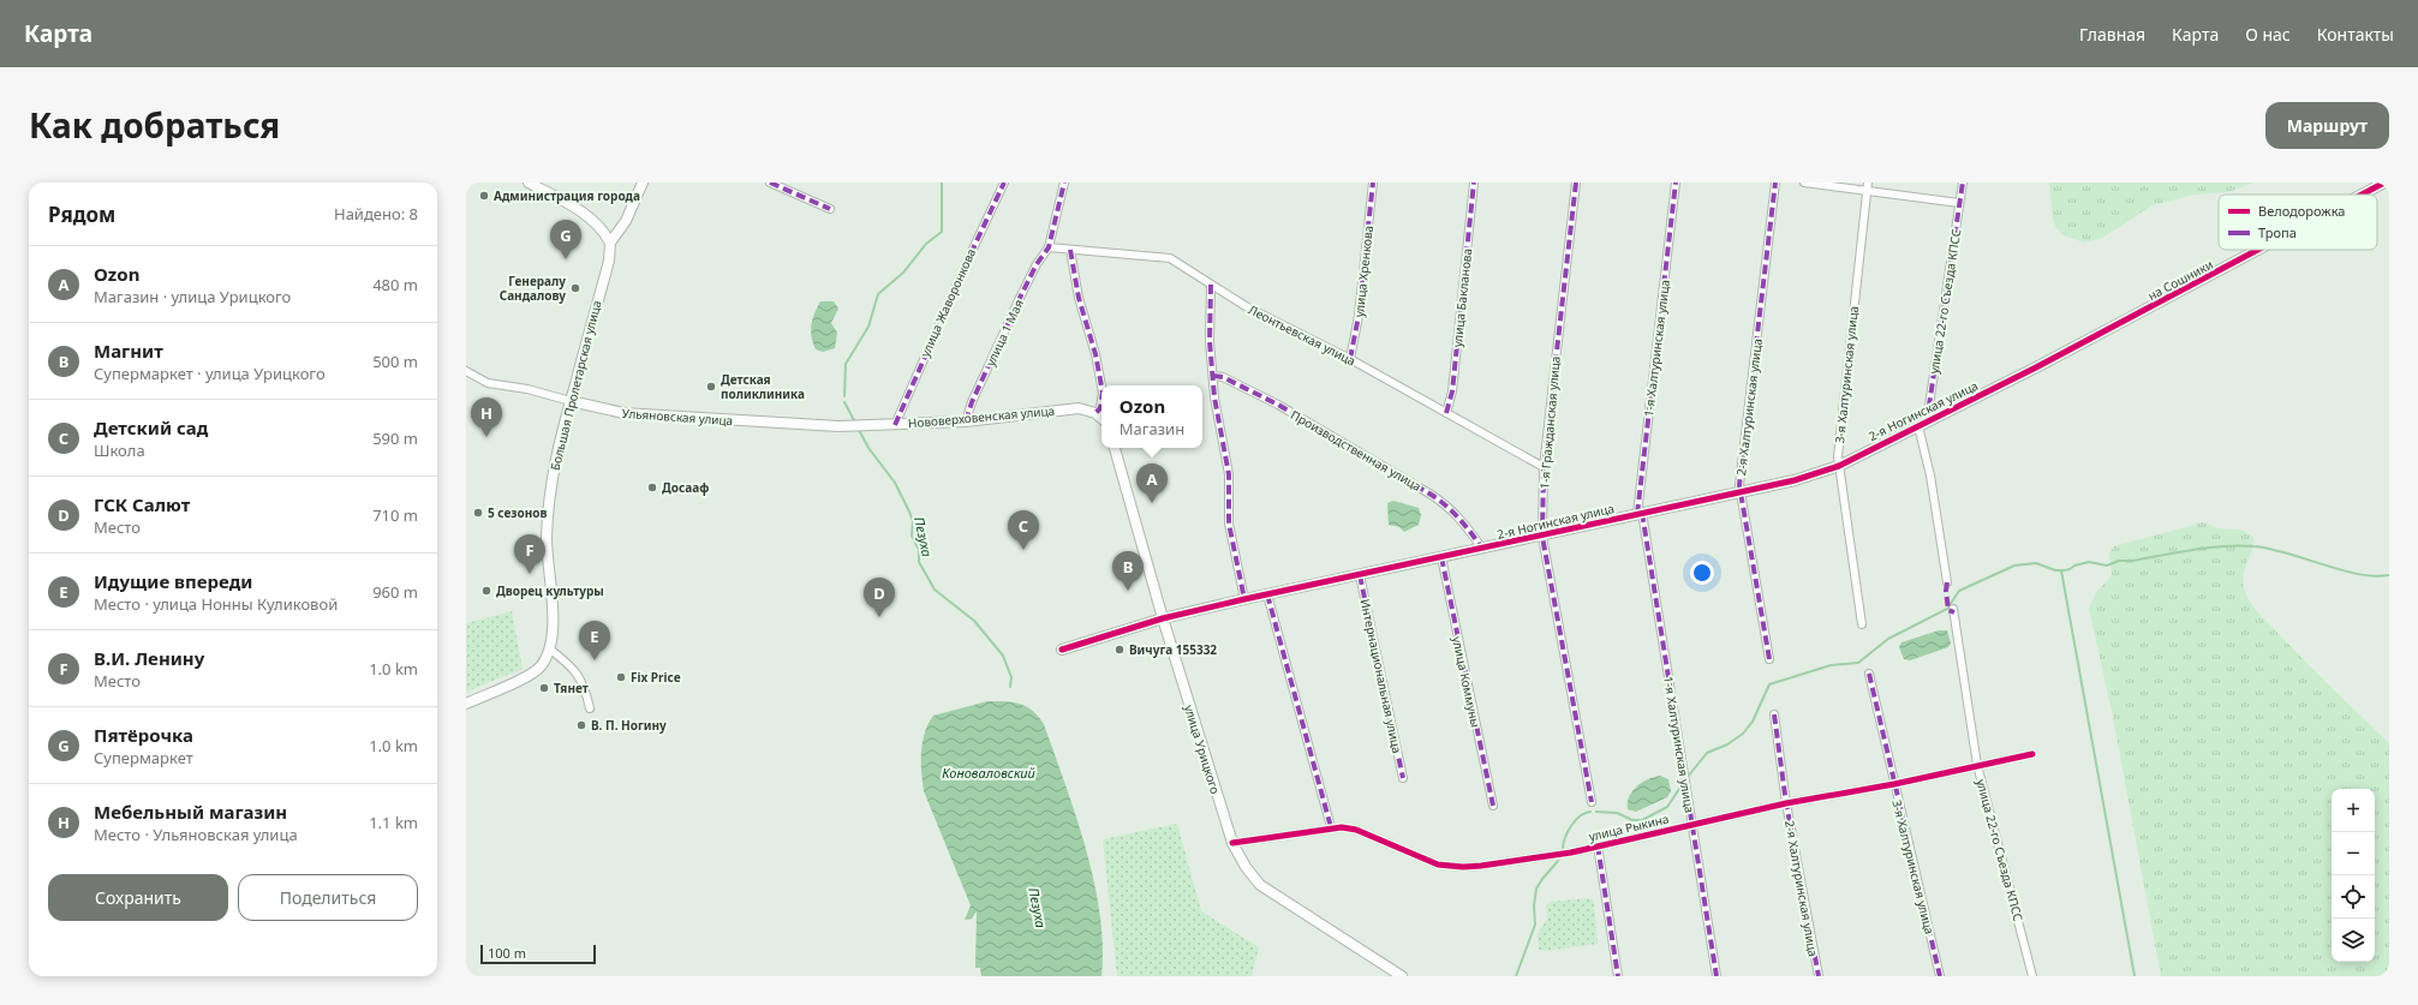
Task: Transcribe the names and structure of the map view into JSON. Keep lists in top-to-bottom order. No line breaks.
{"streets":{"street":["улица Хренкова","на Сошники","улица Бакланова","улица 22-го Съезда КПСС","улица Жаворонкова","улица 1 Мая","Леонтьевская улица","1-я Халтуринская улица","3-я Халтуринская улица","Большая Пролетарская улица","2-я Халтуринская улица","2-я Ногинская улица","Ульяновская улица","Нововерховенская улица","1-я Гражданская улица","Производственная улица","Интернациональная улица","улица Коммуны","улица Урицкого","улица Рыкина"]},"crossings":[["улица Хренкова","Леонтьевская улица"],["на Сошники","2-я Ногинская улица"],["улица Бакланова","Леонтьевская улица"],["улица 22-го Съезда КПСС","2-я Ногинская улица"],["улица 22-го Съезда КПСС","улица Рыкина"],["улица Жаворонкова","Нововерховенская улица"],["улица 1 Мая","Леонтьевская улица"],["улица 1 Мая","Нововерховенская улица"],["Леонтьевская улица","1-я Гражданская улица"],["1-я Халтуринская улица","2-я Ногинская улица"],["1-я Халтуринская улица","улица Рыкина"],["3-я Халтуринская улица","2-я Ногинская улица"],["3-я Халтуринская улица","улица Рыкина"],["Большая Пролетарская улица","Ульяновская улица"],["2-я Халтуринская улица","2-я Ногинская улица"],["2-я Халтуринская улица","улица Рыкина"],["2-я Ногинская улица","1-я Гражданская улица"],["2-я Ногинская улица","Производственная улица"],["2-я Ногинская улица","Интернациональная улица"],["2-я Ногинская улица","улица Коммуны"],["2-я Ногинская улица","улица Урицкого"],["Ульяновская улица","Нововерховенская улица"],["улица Урицкого","улица Рыкина"]],"water":["Пезуха","Коноваловский"],"places":["Администрация города","Генералу Сандалову","Детская поликлиника","Досааф","5 сезонов","Дворец культуры","Вичуга 155332","Fix Price","Тянет","В. П. Ногину"],"legend":["Велодорожка","Тропа"],"scale_bar":"100 m","page":{"header":"Карта","nav":["Главная","Карта","О нас","Контакты"],"title":"Как добраться","buttons":["Маршрут",["Сохранить","Поделиться"]],"heading":["Рядом","Найдено: 8"],"pins":["G","H","A","C","F","B","D","E"],"list":[{"mark":"A","name":"Ozon","note":"Магазин · улица Урицкого","value":"480 m"},{"mark":"B","name":"Магнит","note":"Супермаркет · улица Урицкого","value":"500 m"},{"mark":"C","name":"Детский сад","note":"Школа","value":"590 m"},{"mark":"D","name":"ГСК Салют","note":"Место","value":"710 m"},{"mark":"E","name":"Идущие впереди","note":"Место · улица Нонны Куликовой","value":"960 m"},{"mark":"F","name":"В.И. Ленину","note":"Место","value":"1.0 km"},{"mark":"G","name":"Пятёрочка","note":"Супермаркет","value":"1.0 km"},{"mark":"H","name":"Мебельный магазин","note":"Место · Ульяновская улица","value":"1.1 km"}],"popup":["Ozon","Магазин"],"map_buttons":["+","−"],"scale":"100 m"}}
